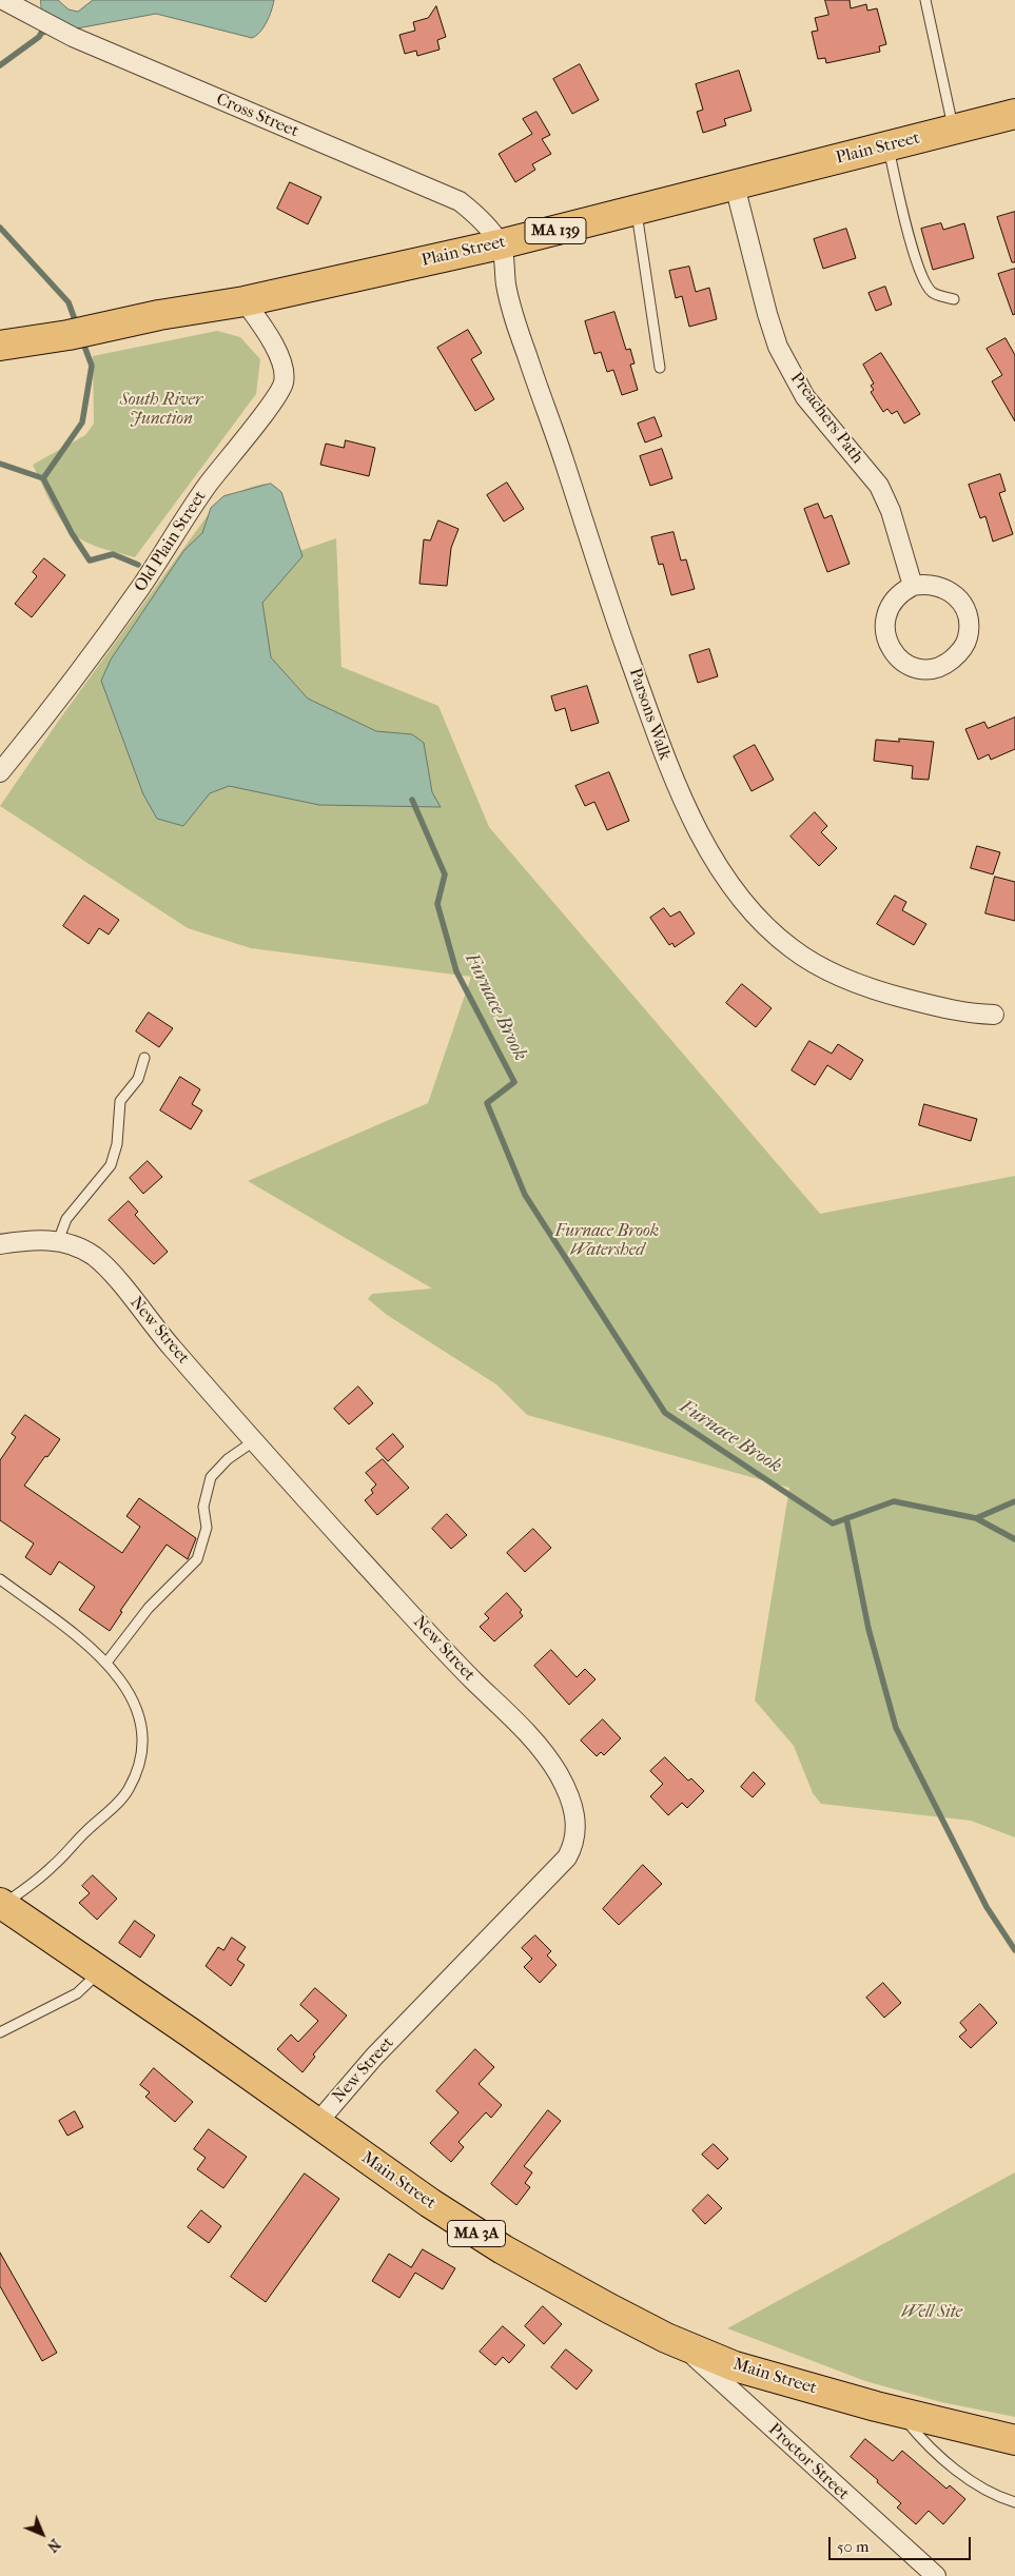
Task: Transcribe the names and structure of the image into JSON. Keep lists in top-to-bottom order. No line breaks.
{"streets":{"main road":["Plain Street","MA 139","Main Street","MA 3A"],"street":["Cross Street","Preachers Path","Old Plain Street","Parsons Walk","New Street","Proctor Street"]},"crossings":[["Cross Street","Plain Street"],["Cross Street","Parsons Walk"],["Plain Street","Preachers Path"],["Plain Street","Old Plain Street"],["Plain Street","Parsons Walk"],["New Street","Main Street"],["Main Street","Proctor Street"]],"water":["Furnace Brook"],"parks":["South River Junction","Furnace Brook Watershed","Well Site"],"scale_bar":"50 m","north":"bottom right"}
